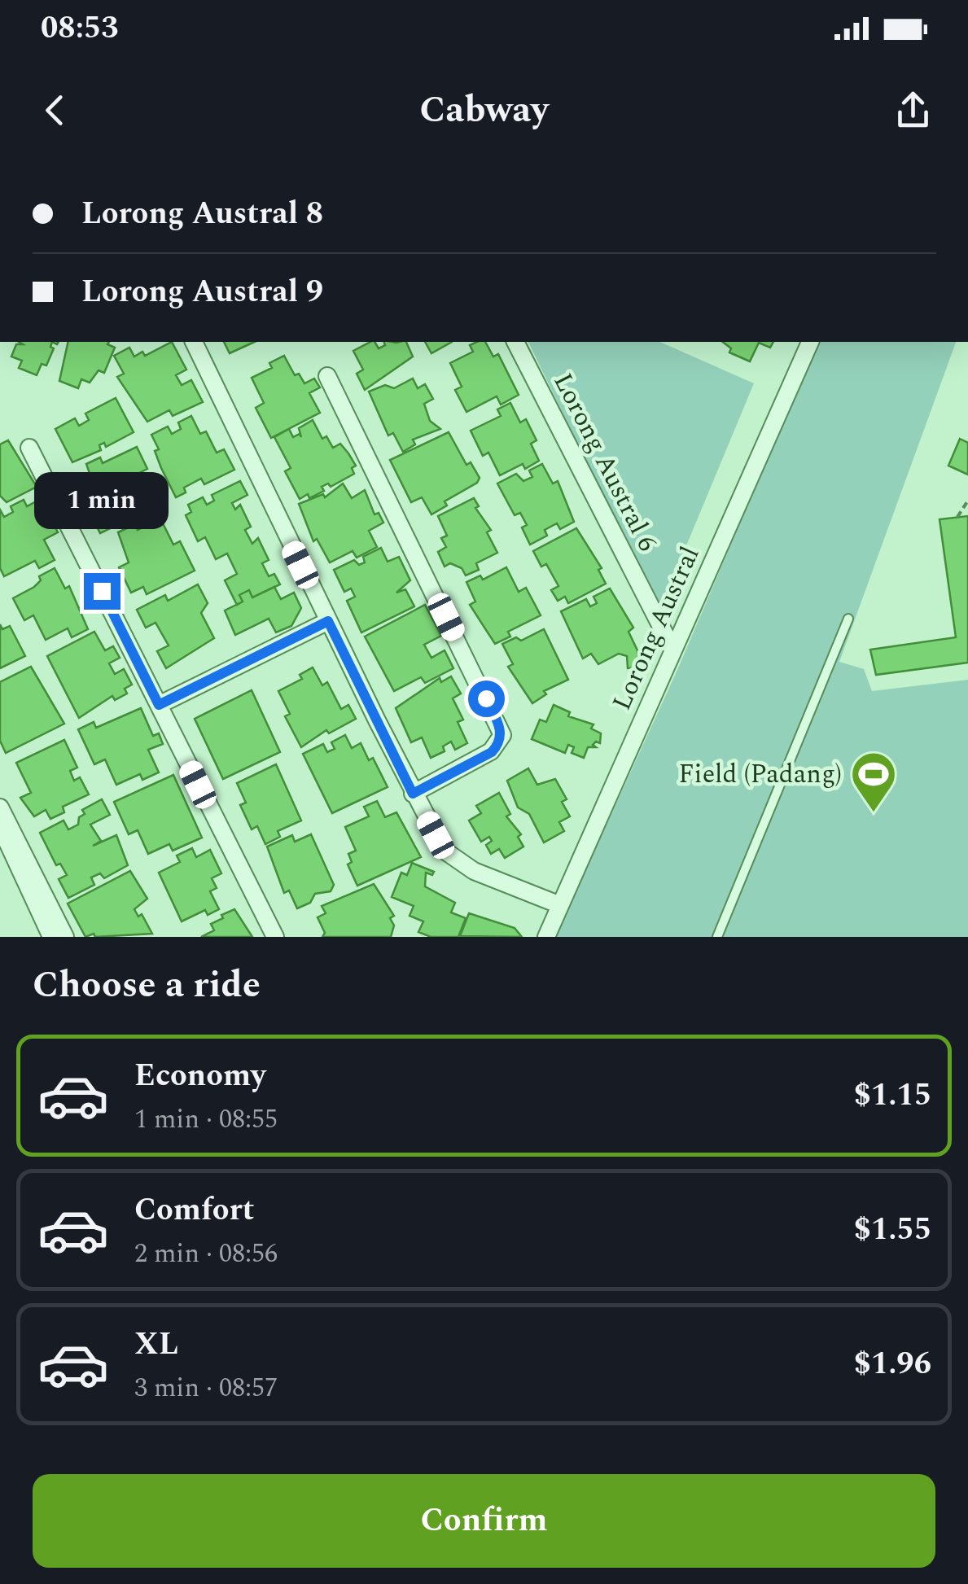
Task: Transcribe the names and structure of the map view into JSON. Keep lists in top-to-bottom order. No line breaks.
{"streets":{"street":["Lorong Austral 6","Lorong Austral"]},"crossings":[["Lorong Austral 6","Lorong Austral"]],"places":{"sports":["Field (Padang)"]},"page":{"status":"08:53","header":"Cabway","banner":["Lorong Austral 8","Lorong Austral 9"],"bubble":"1 min","heading":"Choose a ride","list":[{"name":"Economy","note":"1 min · 08:55","value":"$1.15"},{"name":"Comfort","note":"2 min · 08:56","value":"$1.55"},{"name":"XL","note":"3 min · 08:57","value":"$1.96"}],"buttons":"Confirm"}}
